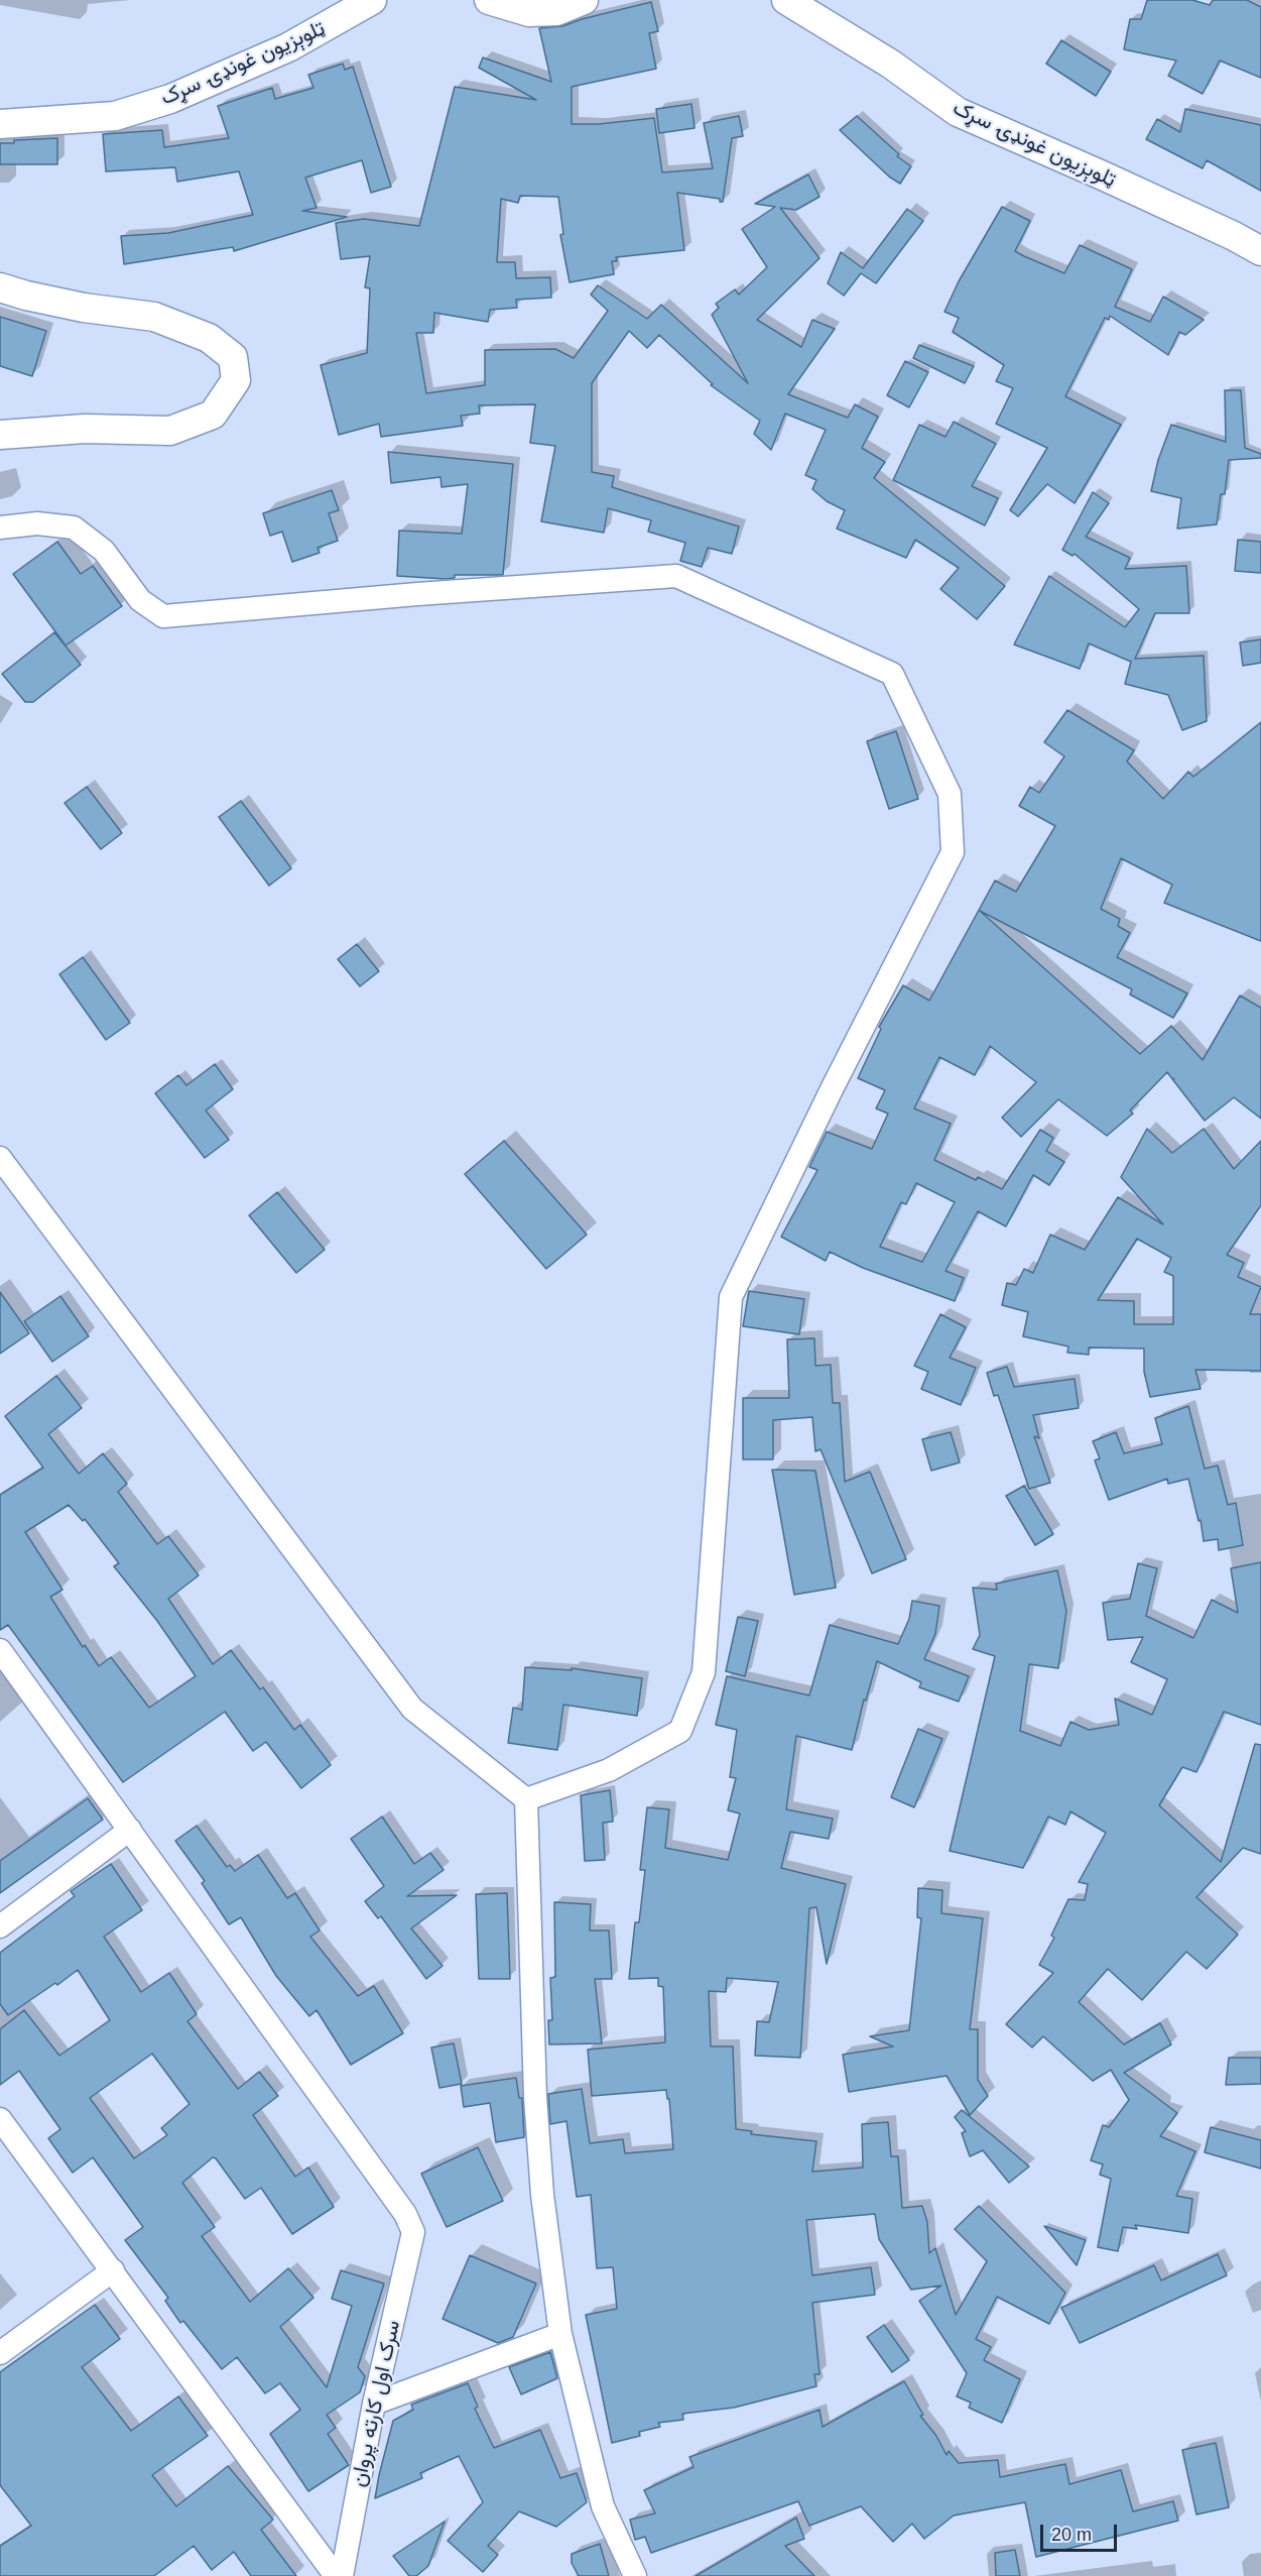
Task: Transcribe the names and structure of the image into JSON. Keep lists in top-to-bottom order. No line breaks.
{"streets":{"street":["ټلوېزيون غونډۍ سړک","سرک اول کارته پروان"]},"scale_bar":"20 m"}
